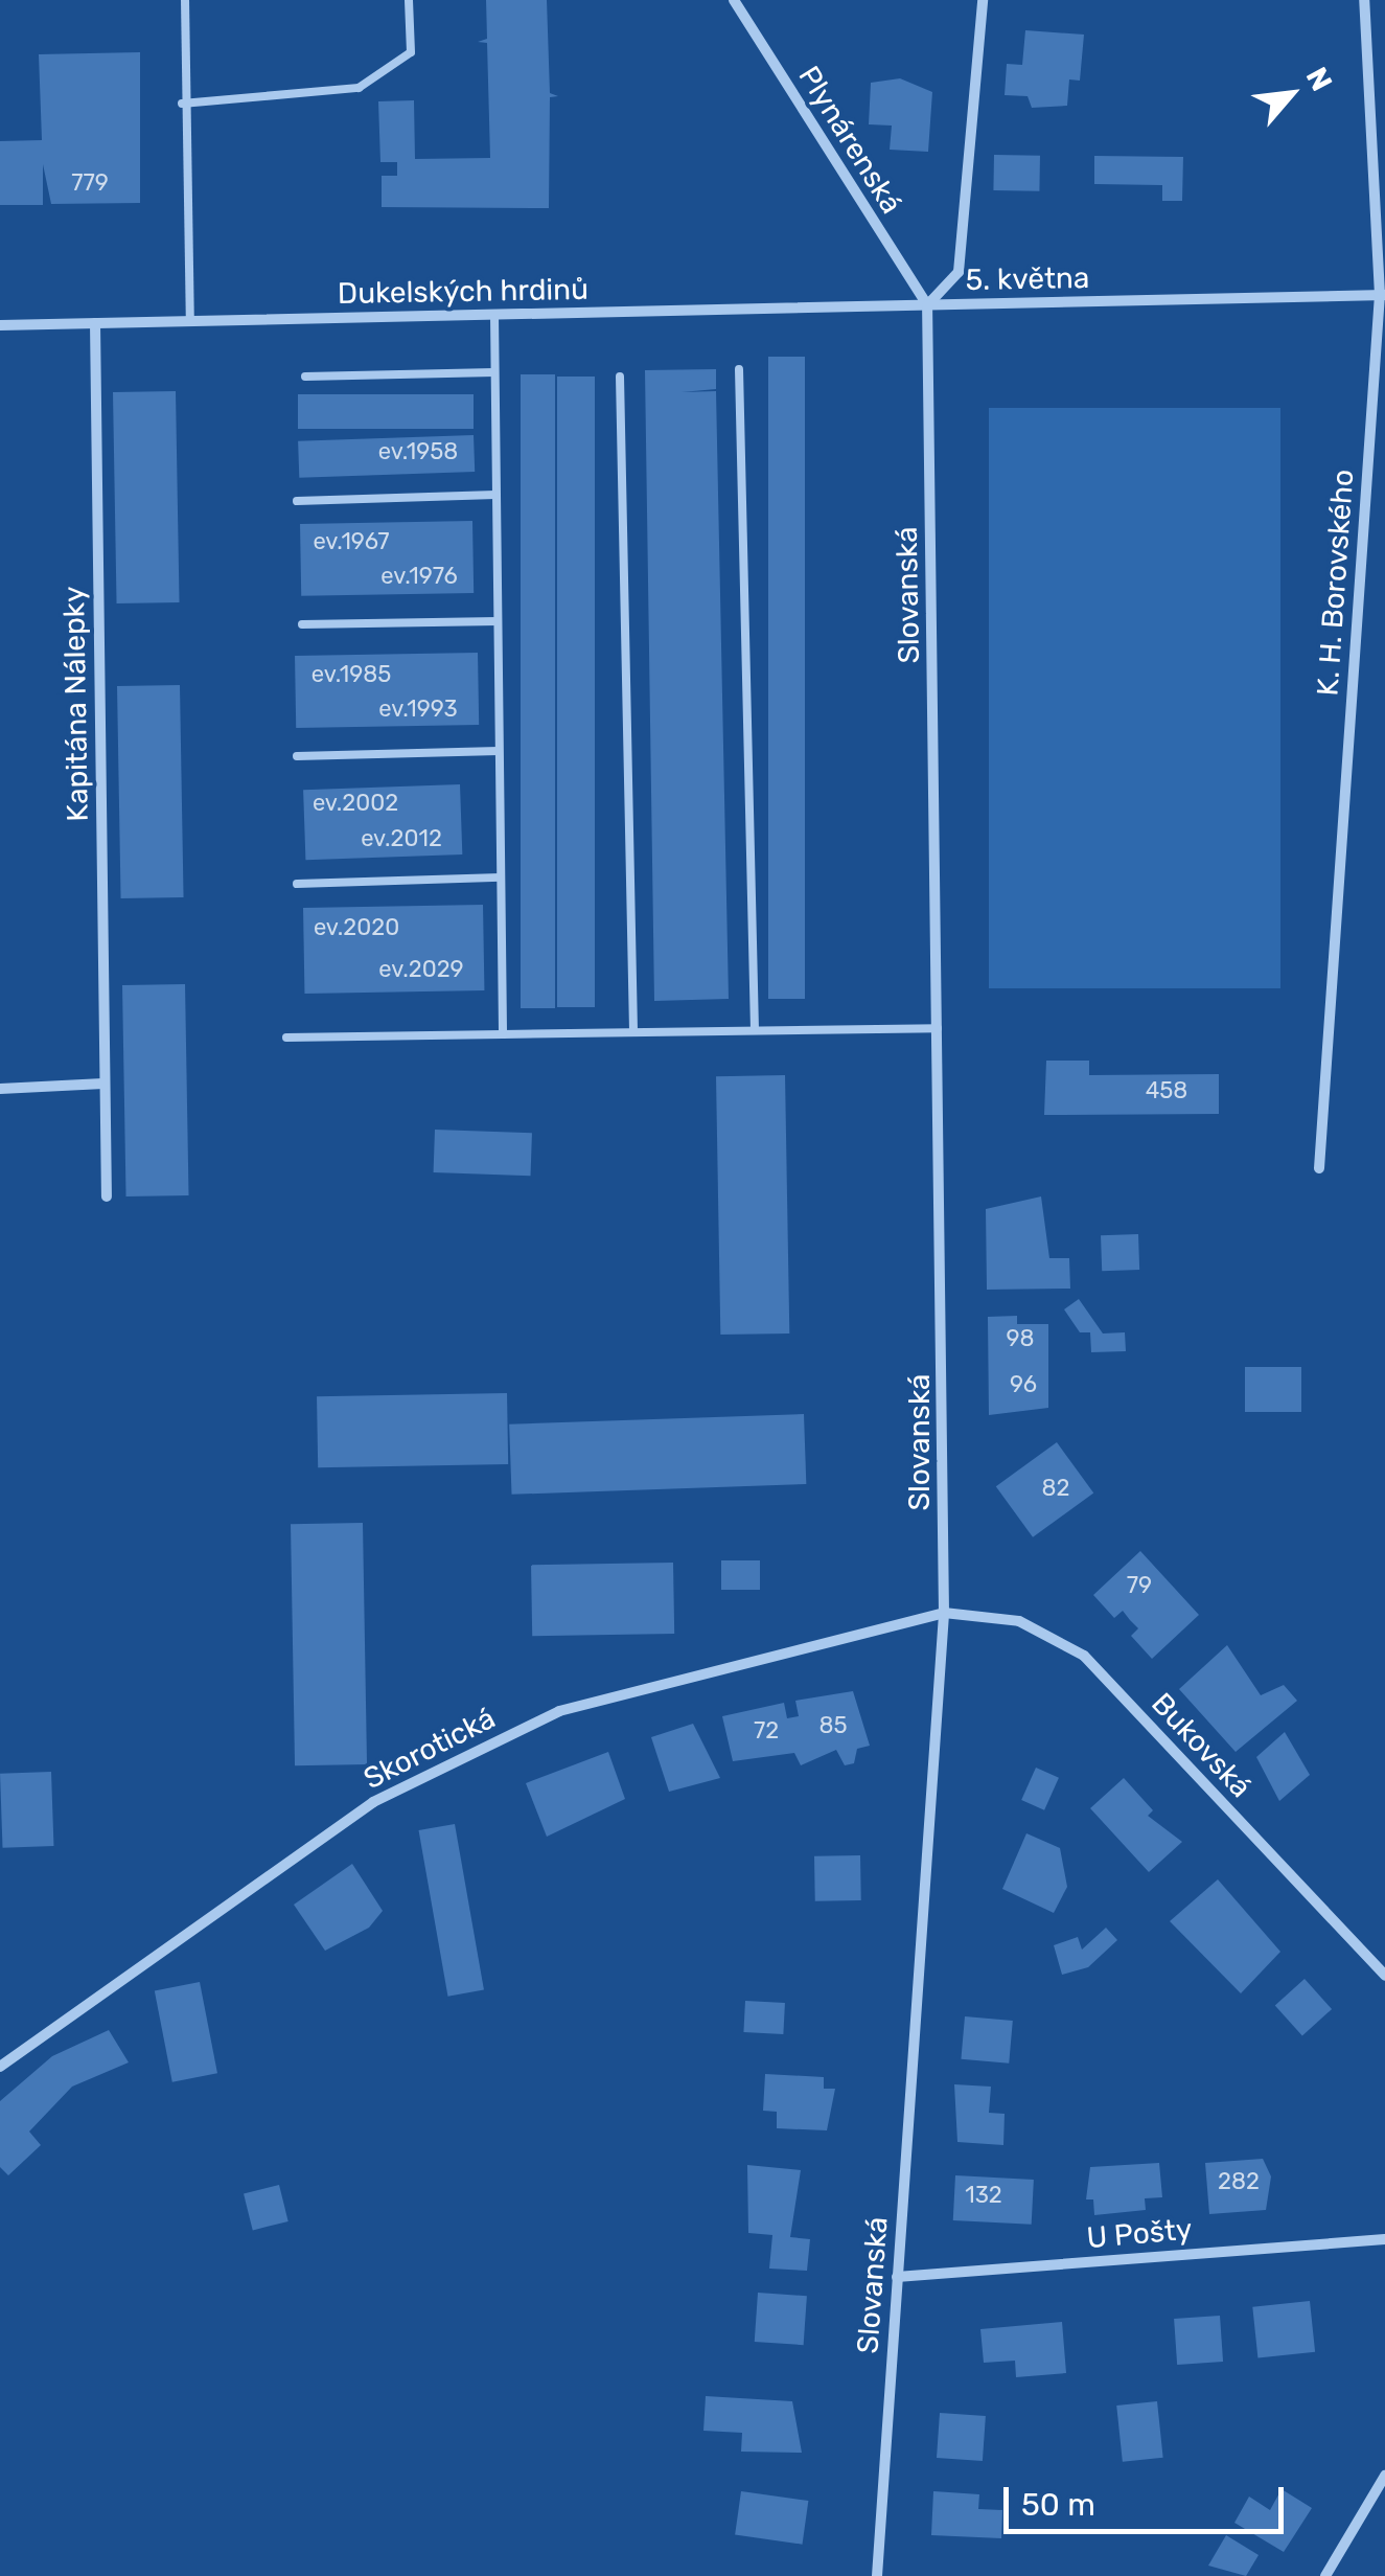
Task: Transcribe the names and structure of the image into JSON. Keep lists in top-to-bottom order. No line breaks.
{"streets":{"street":["Plynárenská","5. května","Dukelských hrdinů","K. H. Borovského","Slovanská","Kapitána Nálepky","Bukovská","Skorotická","U Pošty"]},"crossings":[["Plynárenská","5. května"],["Plynárenská","Dukelských hrdinů"],["Plynárenská","Slovanská"],["5. května","Dukelských hrdinů"],["5. května","K. H. Borovského"],["5. května","Slovanská"],["Dukelských hrdinů","Slovanská"],["Dukelských hrdinů","Kapitána Nálepky"],["Slovanská","Bukovská"],["Slovanská","Skorotická"],["Slovanská","U Pošty"],["Bukovská","Skorotická"]],"house_numbers":["779","ev.1958","ev.1967","ev.1976","ev.1985","ev.1993","ev.2002","ev.2012","ev.2020","ev.2029","458","98","96","82","79","85","72","282","132"],"scale_bar":"50 m","north":"top right"}
